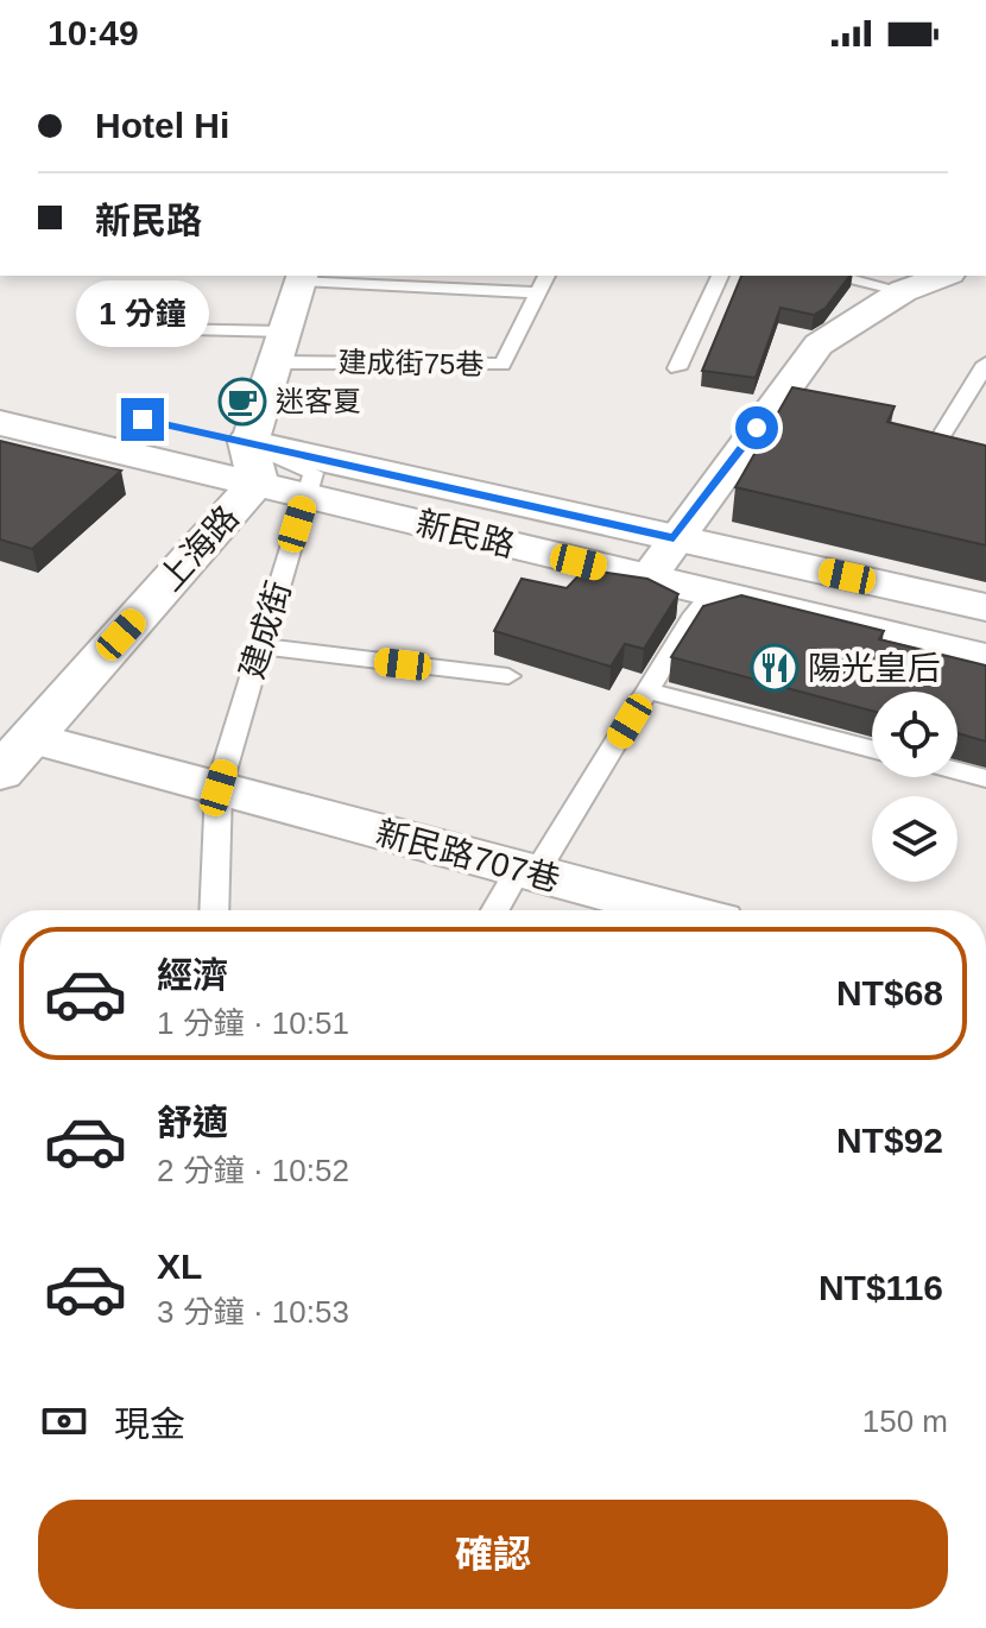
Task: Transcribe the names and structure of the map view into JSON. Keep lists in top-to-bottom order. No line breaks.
{"streets":{"street":["新民路","上海路","新民路707巷"],"lane":["建成街75巷","建成街"]},"crossings":[["新民路","上海路"],["新民路","建成街"],["上海路","新民路707巷"],["建成街","新民路707巷"]],"places":{"cafe":["迷客夏"],"restaurant":["陽光皇后"]},"page":{"status":"10:49","banner":["Hotel Hi","新民路"],"bubble":"1 分鐘","list":[{"name":"經濟","note":"1 分鐘 · 10:51","value":"NT$68"},{"name":"舒適","note":"2 分鐘 · 10:52","value":"NT$92"},{"name":"XL","note":"3 分鐘 · 10:53","value":"NT$116"}],"pay":["現金","150 m"],"buttons":"確認"}}
